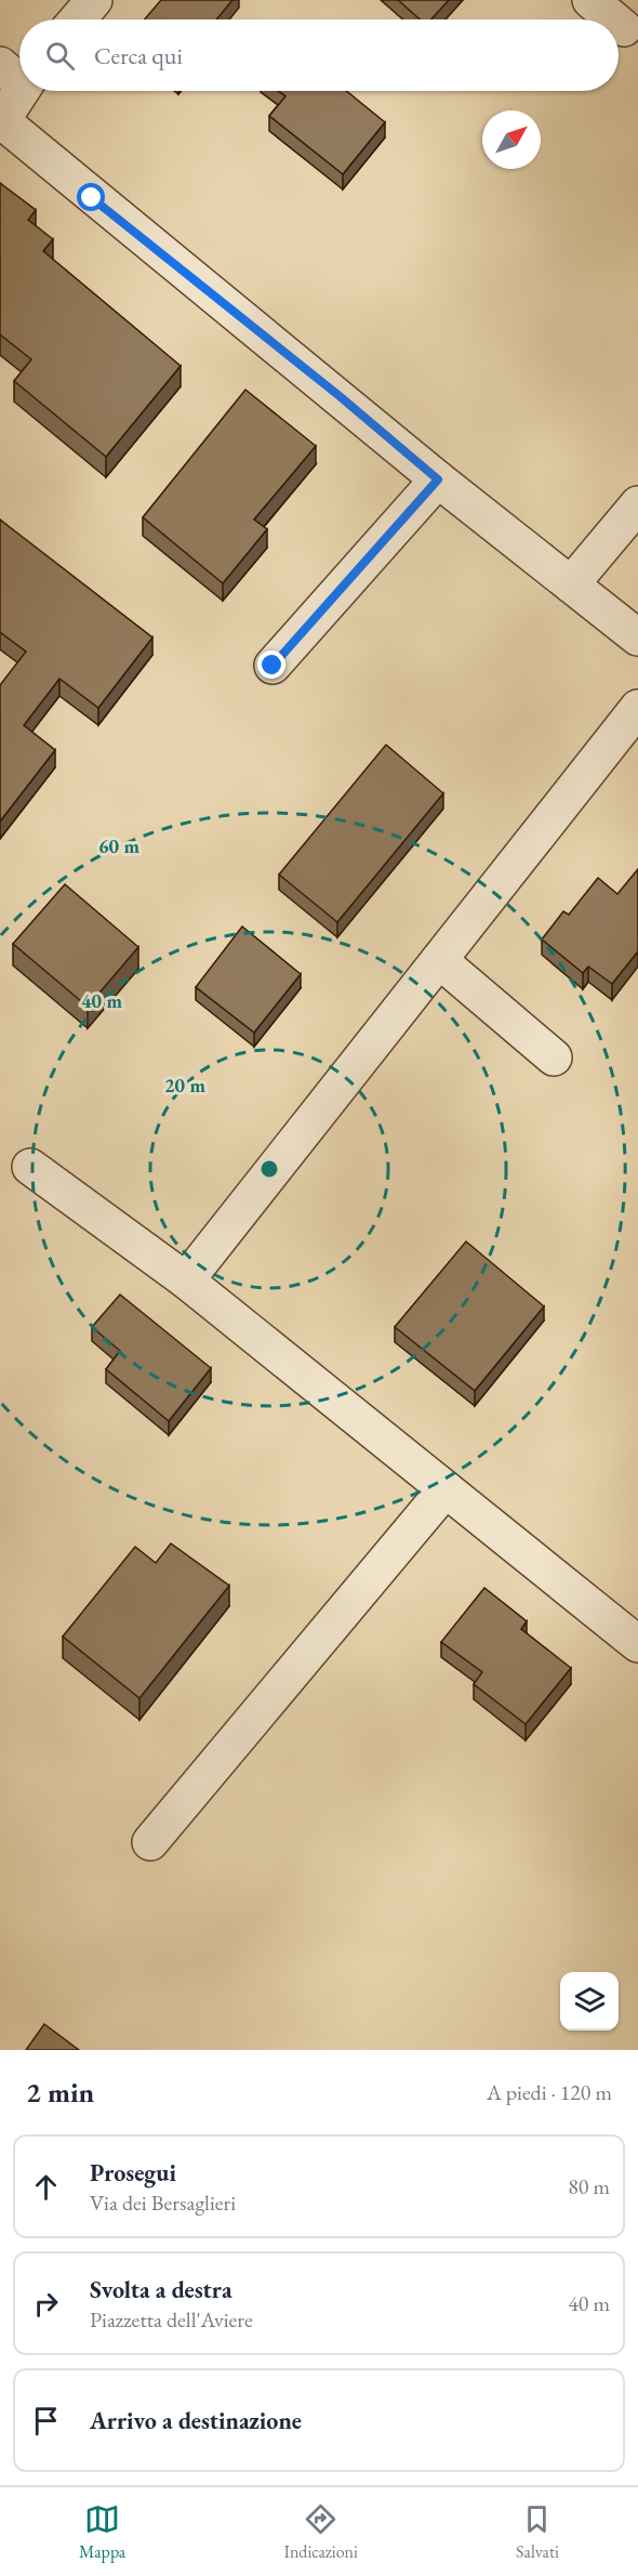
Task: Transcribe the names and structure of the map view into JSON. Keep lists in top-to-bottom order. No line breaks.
{"north":"top right","page":{"search":"Cerca qui","heading":["2 min","A piedi · 120 m"],"list":[["Prosegui","Via dei Bersaglieri","80 m"],["Svolta a destra","Piazzetta dell'Aviere","40 m"],"Arrivo a destinazione"],"nav":["Mappa","Indicazioni","Salvati"]},"rings":["60 m","40 m","20 m"]}
